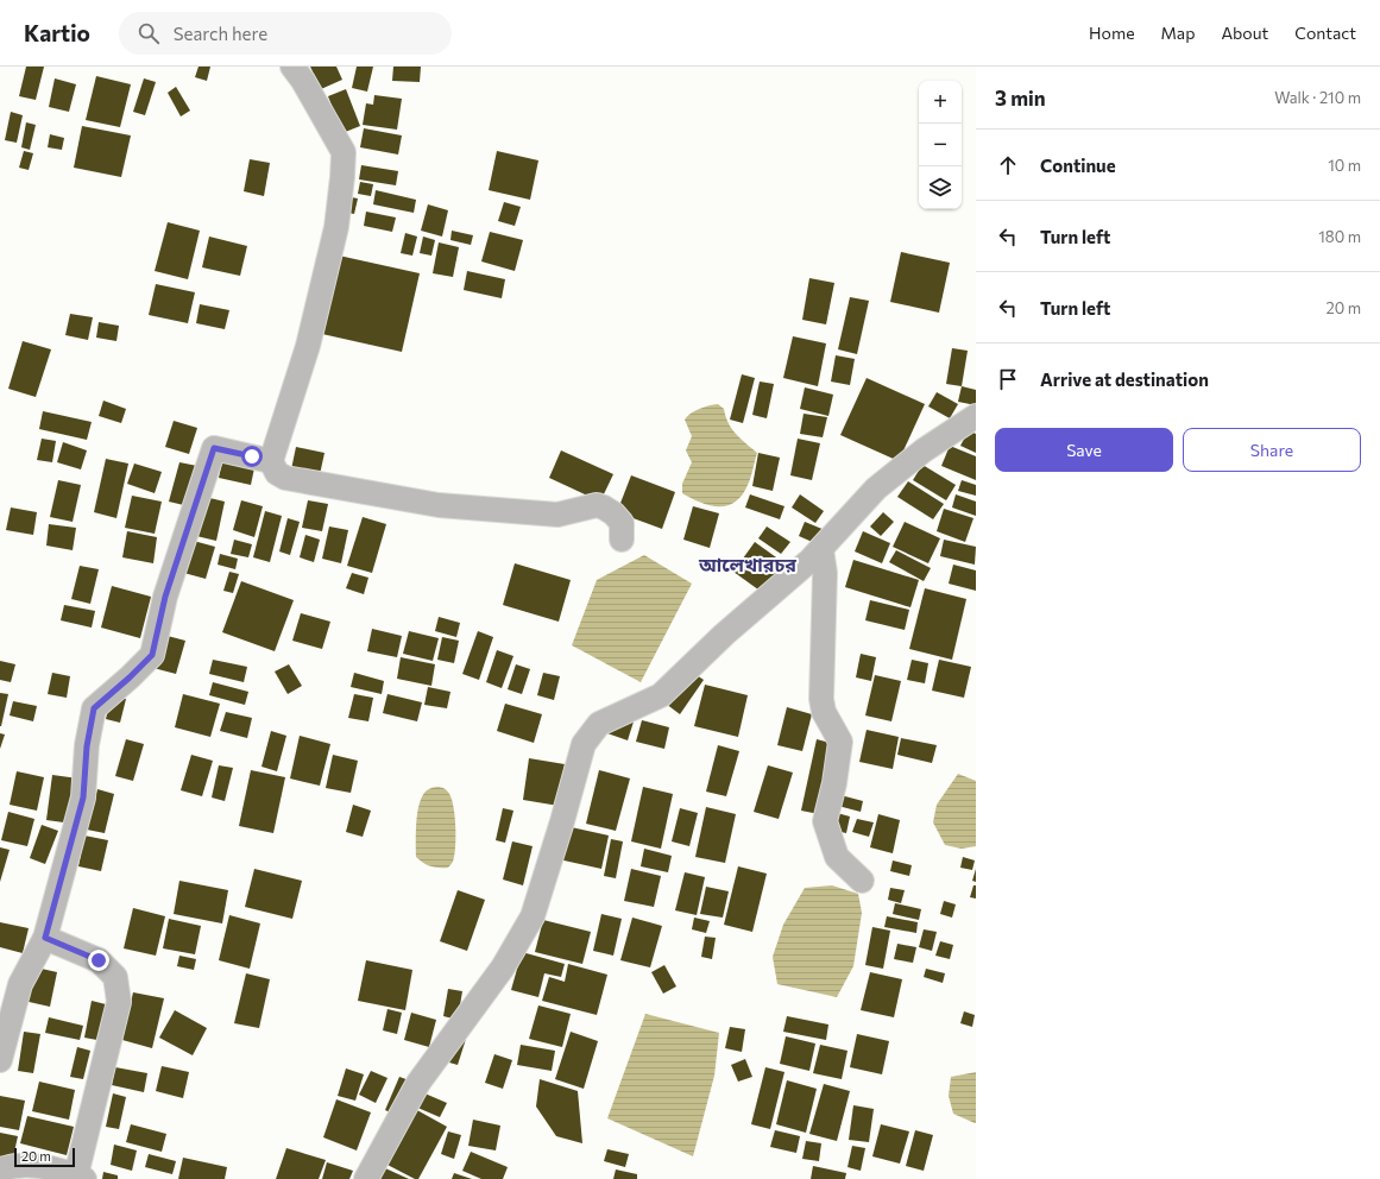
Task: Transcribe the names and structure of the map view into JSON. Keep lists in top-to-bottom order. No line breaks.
{"districts":["আলেখারচর"],"scale_bar":"20 m","page":{"header":"Kartio","search":"Search here","nav":["Home","Map","About","Contact"],"heading":["3 min","Walk · 210 m"],"map_buttons":["+","−"],"list":[["Continue","10 m"],["Turn left","180 m"],["Turn left","20 m"],"Arrive at destination"],"buttons":["Save","Share"],"scale":"20 m"}}
